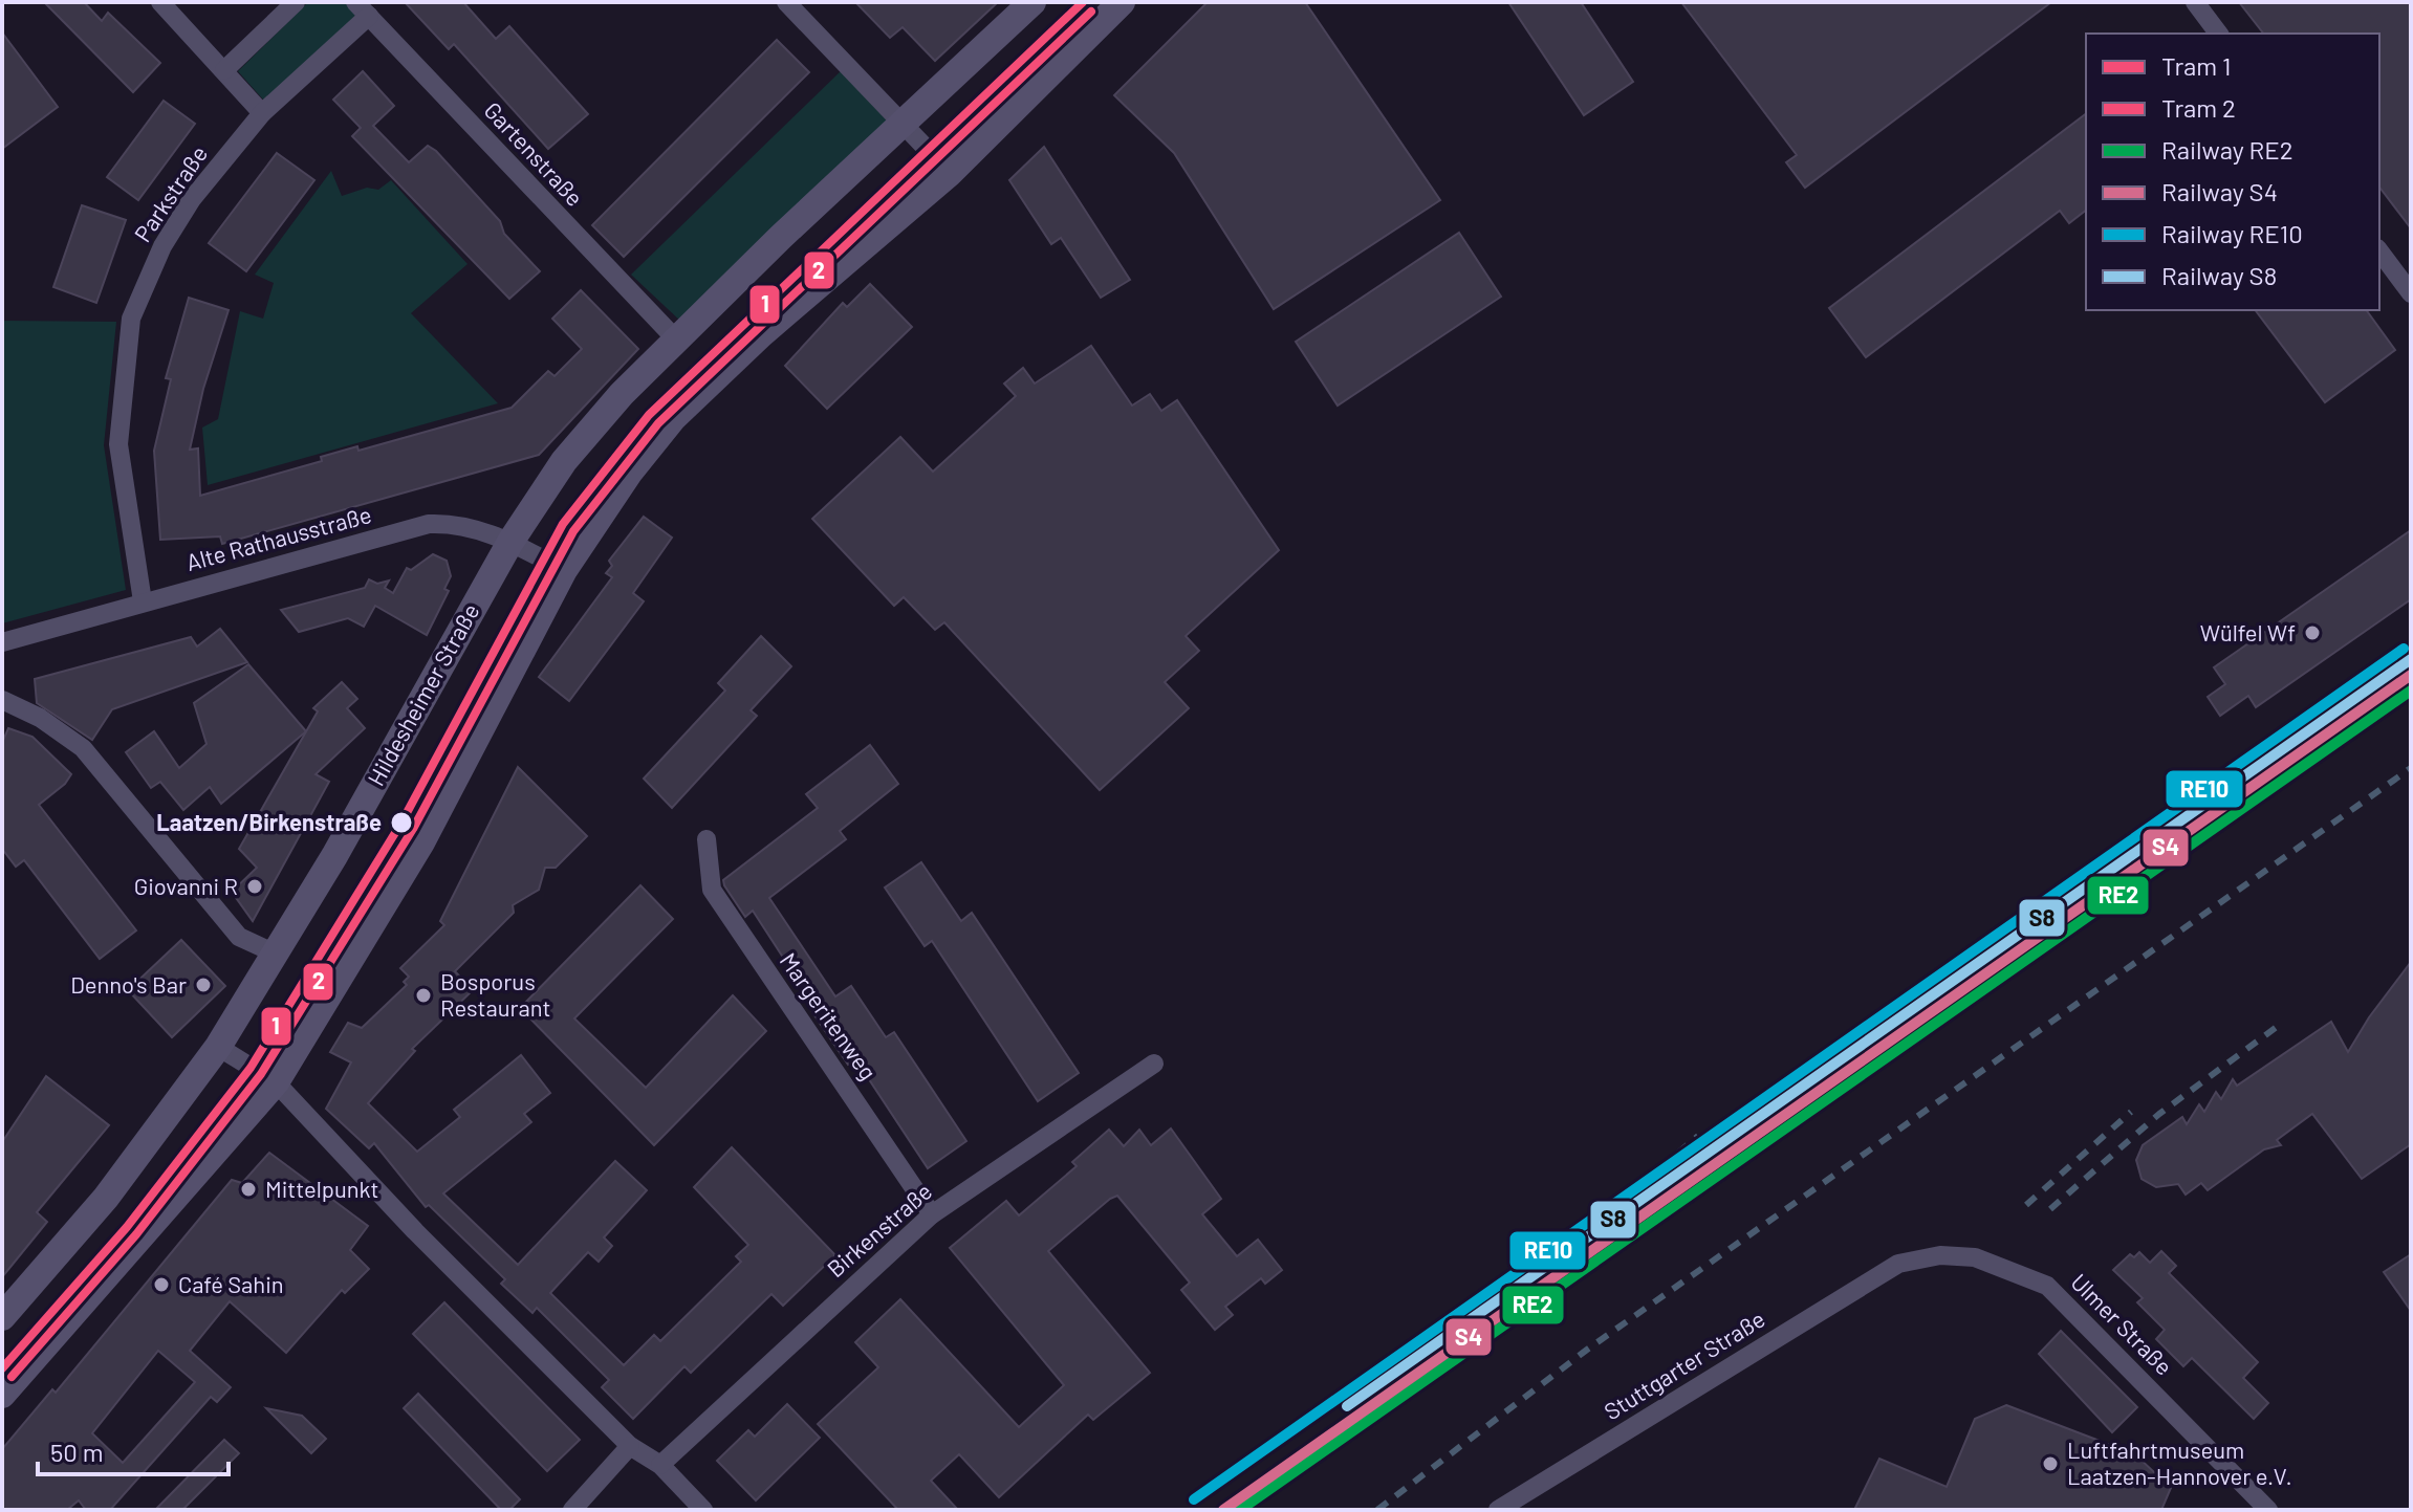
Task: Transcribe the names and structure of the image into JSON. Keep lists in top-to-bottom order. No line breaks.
{"streets":{"main road":["Hildesheimer Straße"],"street":["Gartenstraße","Parkstraße","Alte Rathausstraße","Margeritenweg","Birkenstraße","Ulmer Straße","Stuttgarter Straße"]},"crossings":[["Gartenstraße","Parkstraße"],["Gartenstraße","Hildesheimer Straße"],["Parkstraße","Alte Rathausstraße"],["Alte Rathausstraße","Hildesheimer Straße"],["Margeritenweg","Birkenstraße"],["Ulmer Straße","Stuttgarter Straße"]],"places":["Wülfel Wf","Laatzen/Birkenstraße","Giovanni R","Denno's Bar","Bosporus Restaurant","Mittelpunkt","Café Sahin","Luftfahrtmuseum Laatzen-Hannover e.V."],"lines":["tram line 1","tram line 2","rail line RE10","rail line S8","rail line S4","rail line RE2"],"legend":["Tram 1","Tram 2","Railway RE2","Railway S4","Railway RE10","Railway S8"],"scale_bar":"50 m"}
